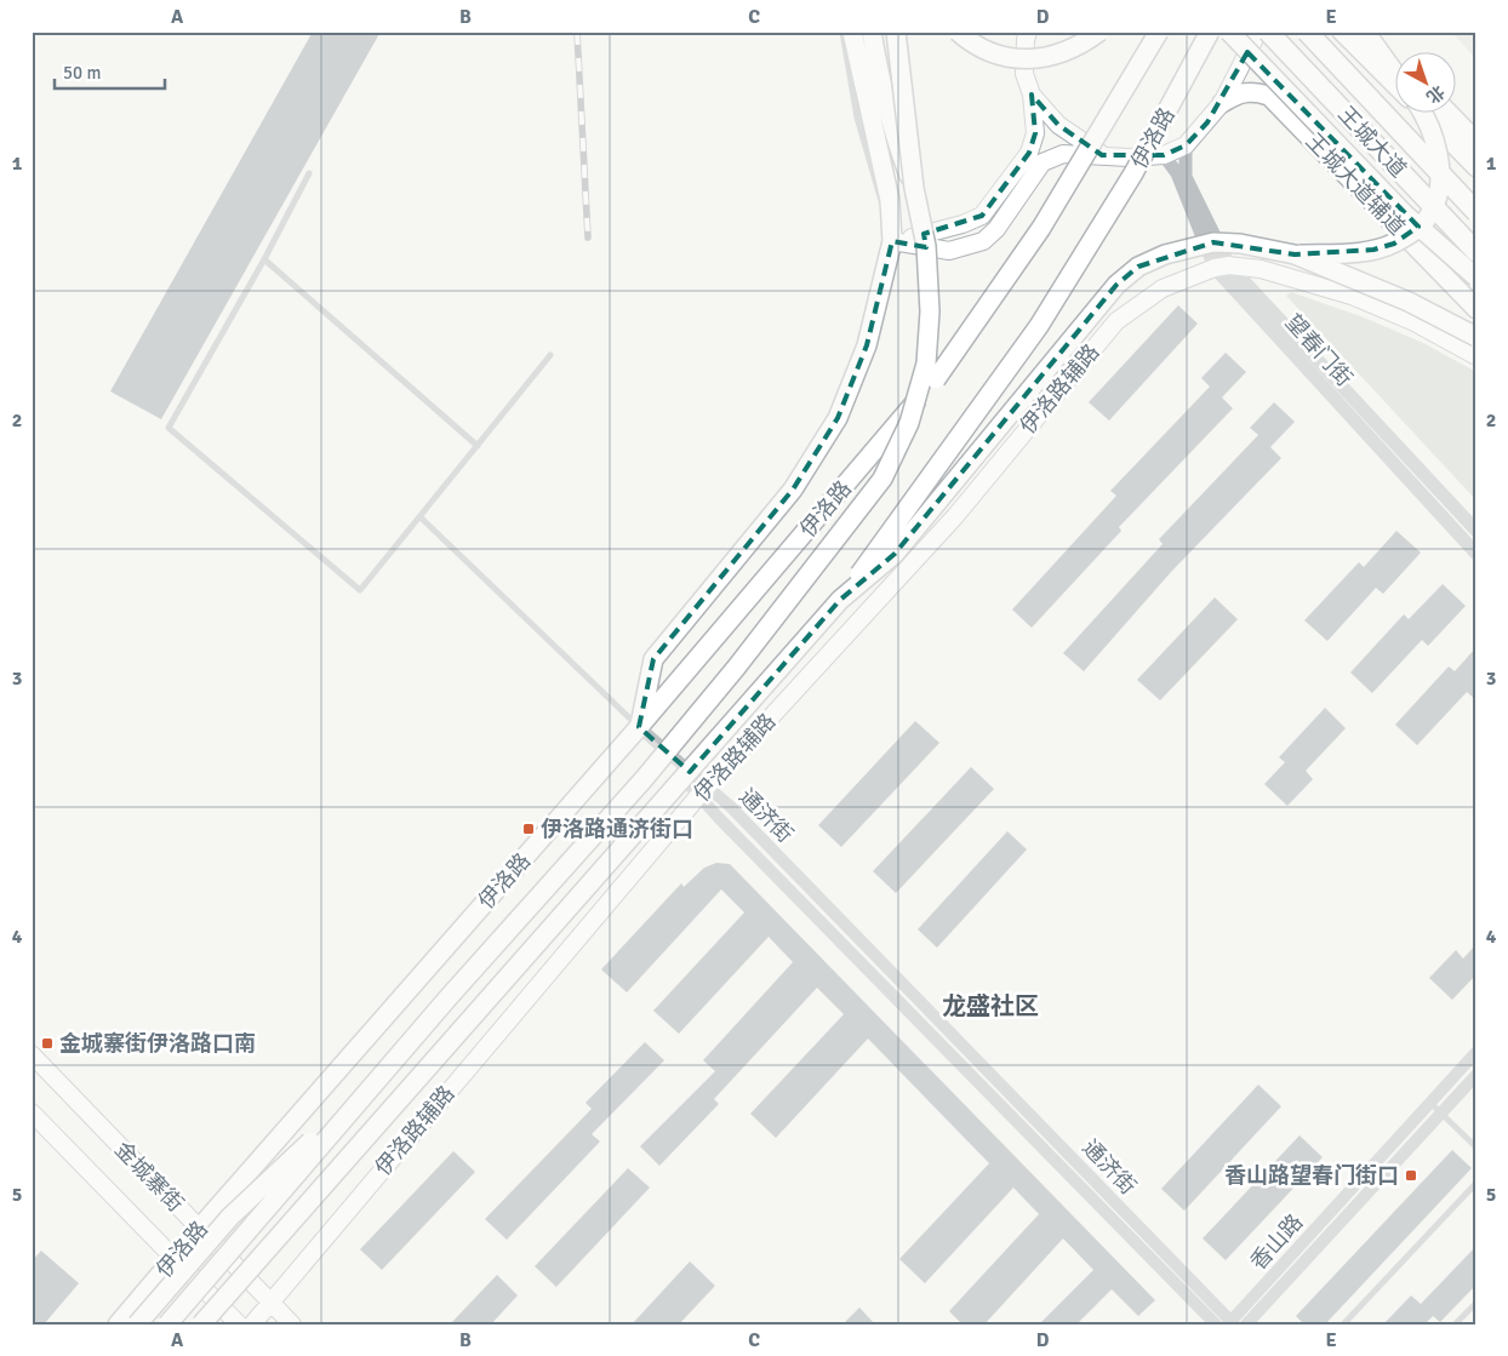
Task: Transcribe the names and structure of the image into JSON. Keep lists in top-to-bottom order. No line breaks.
{"streets":{"highway":["王城大道"],"main road":["伊洛路","王城大道辅道","伊洛路辅路","金城寨街"],"street":["望春门街","通济街","香山路"]},"crossings":[["伊洛路","通济街"],["伊洛路","金城寨街"],["望春门街","伊洛路辅路"],["伊洛路辅路","通济街"],["伊洛路辅路","金城寨街"],["通济街","香山路"]],"districts":["龙盛社区"],"places":{"transit":["伊洛路通济街口","金城寨街伊洛路口南","香山路望春门街口"]},"scale_bar":"50 m","north":"bottom right","grid":{"columns":["A","B","C","D","E"],"rows":["1","2","3","4","5"]}}
